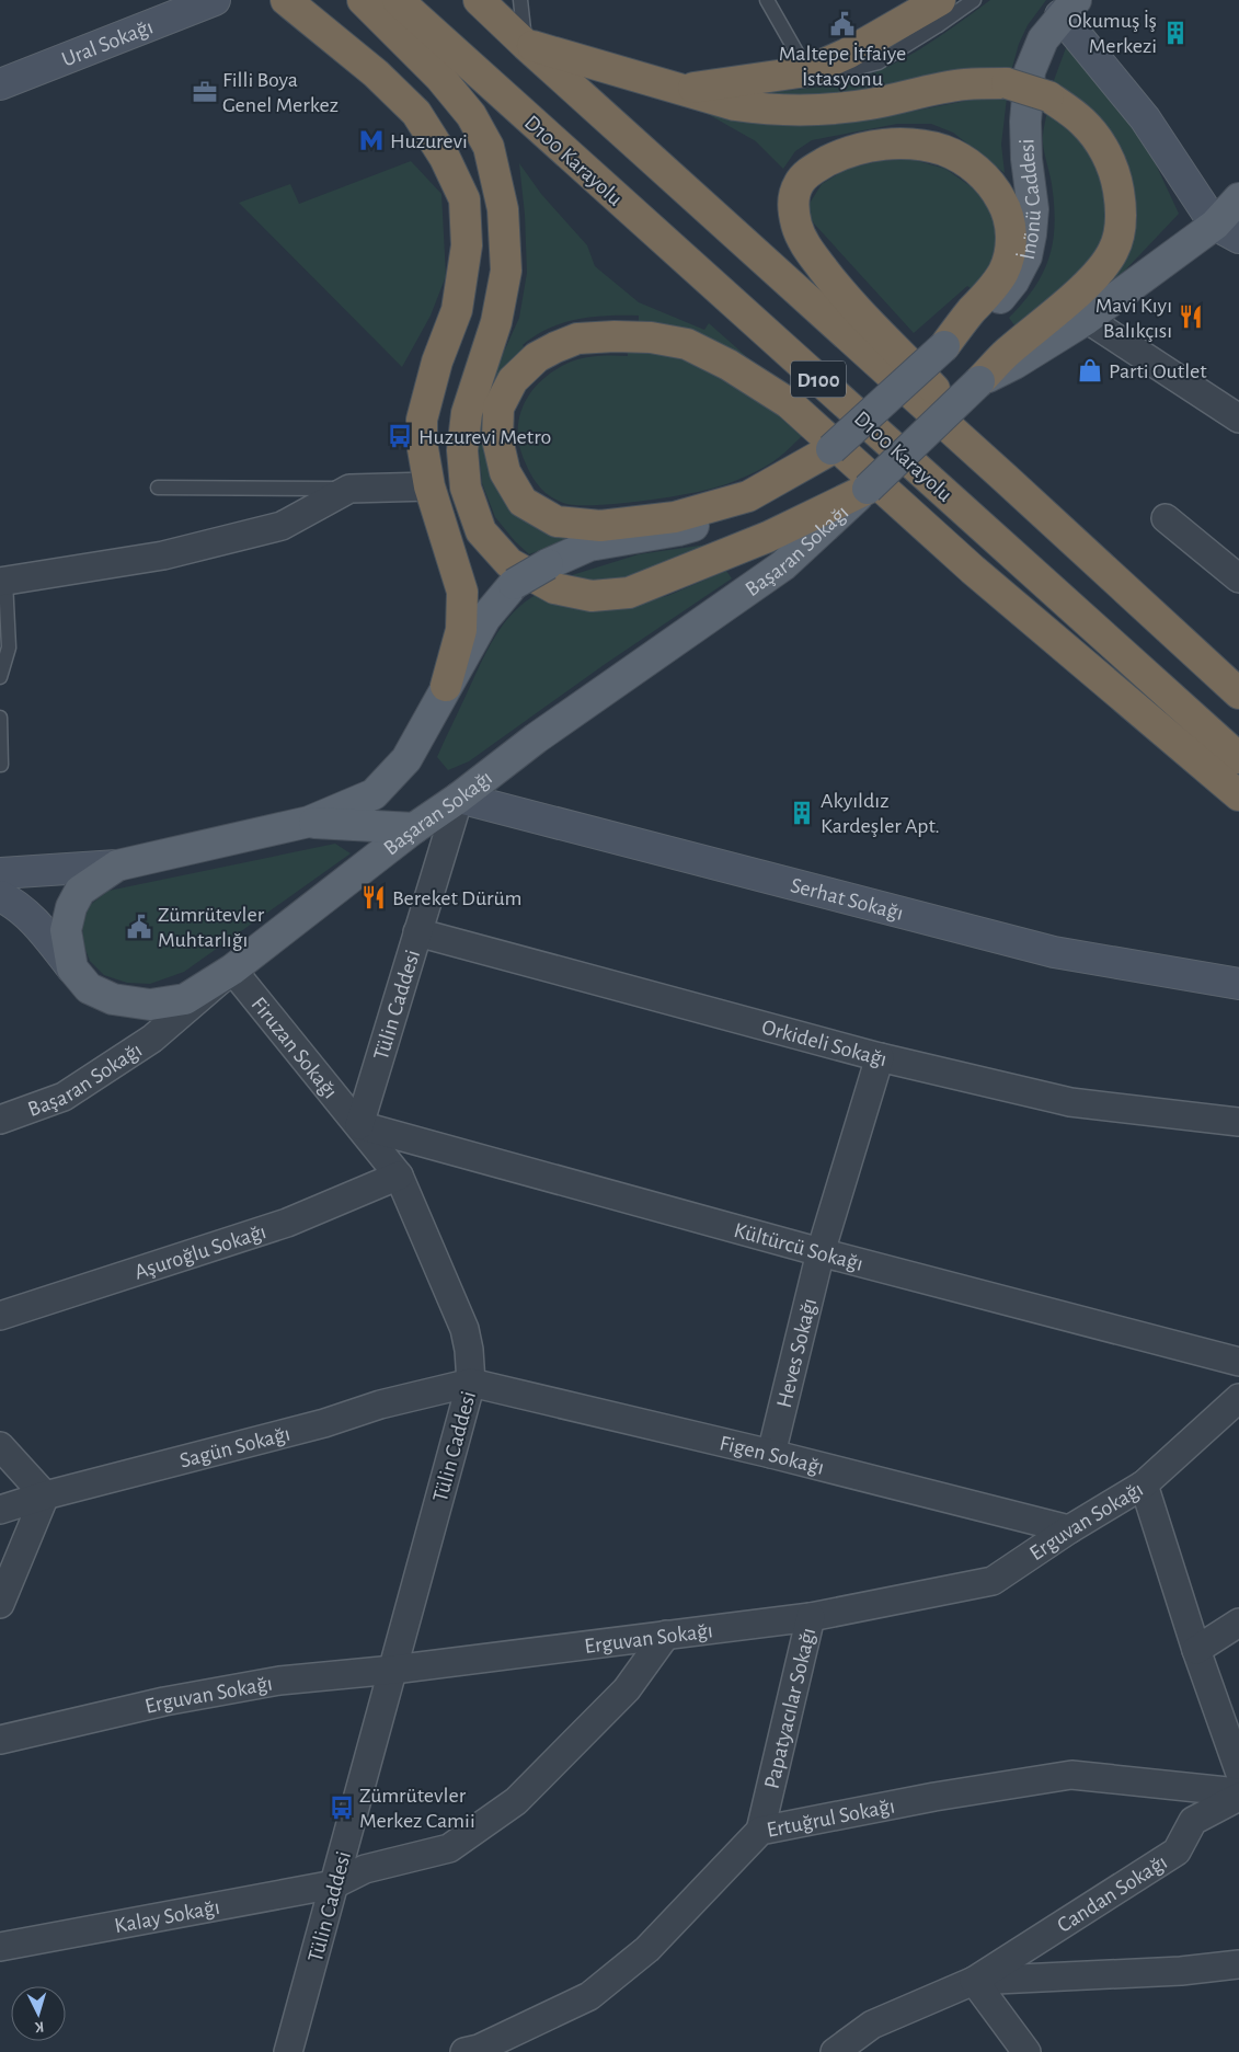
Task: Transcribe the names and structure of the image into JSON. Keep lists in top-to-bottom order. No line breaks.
{"streets":{"highway":["D100 Karayolu","D100"],"main road":["Ural Sokağı","İnönü Caddesi","Başaran Sokağı","Serhat Sokağı"],"street":["Tülin Caddesi","Orkideli Sokağı","Firuzan Sokağı","Kültürcü Sokağı","Aşuroğlu Sokağı","Heves Sokağı","Sagün Sokağı","Figen Sokağı","Erguvan Sokağı","Papatyacılar Sokağı","Ertuğrul Sokağı","Candan Sokağı","Kalay Sokağı"]},"crossings":[["Başaran Sokağı","Serhat Sokağı"],["Başaran Sokağı","Tülin Caddesi"],["Başaran Sokağı","Firuzan Sokağı"],["Serhat Sokağı","Tülin Caddesi"],["Tülin Caddesi","Orkideli Sokağı"],["Tülin Caddesi","Firuzan Sokağı"],["Tülin Caddesi","Kültürcü Sokağı"],["Tülin Caddesi","Aşuroğlu Sokağı"],["Tülin Caddesi","Sagün Sokağı"],["Tülin Caddesi","Figen Sokağı"],["Tülin Caddesi","Erguvan Sokağı"],["Tülin Caddesi","Kalay Sokağı"],["Orkideli Sokağı","Heves Sokağı"],["Firuzan Sokağı","Kültürcü Sokağı"],["Kültürcü Sokağı","Heves Sokağı"],["Heves Sokağı","Figen Sokağı"],["Sagün Sokağı","Figen Sokağı"],["Figen Sokağı","Erguvan Sokağı"],["Erguvan Sokağı","Papatyacılar Sokağı"],["Erguvan Sokağı","Kalay Sokağı"],["Papatyacılar Sokağı","Ertuğrul Sokağı"]],"places":{"public building":["Maltepe İtfaiye İstasyonu","Zümrütevler Muhtarlığı"],"building":["Okumuş İş Merkezi","Akyıldız Kardeşler Apt."],"office":["Filli Boya Genel Merkez"],"metro station":["Huzurevi"],"restaurant":["Mavi Kıyı Balıkçısı","Bereket Dürüm"],"shop":["Parti Outlet"],"bus stop":["Huzurevi Metro","Zümrütevler Merkez Camii"]},"north":"bottom"}
